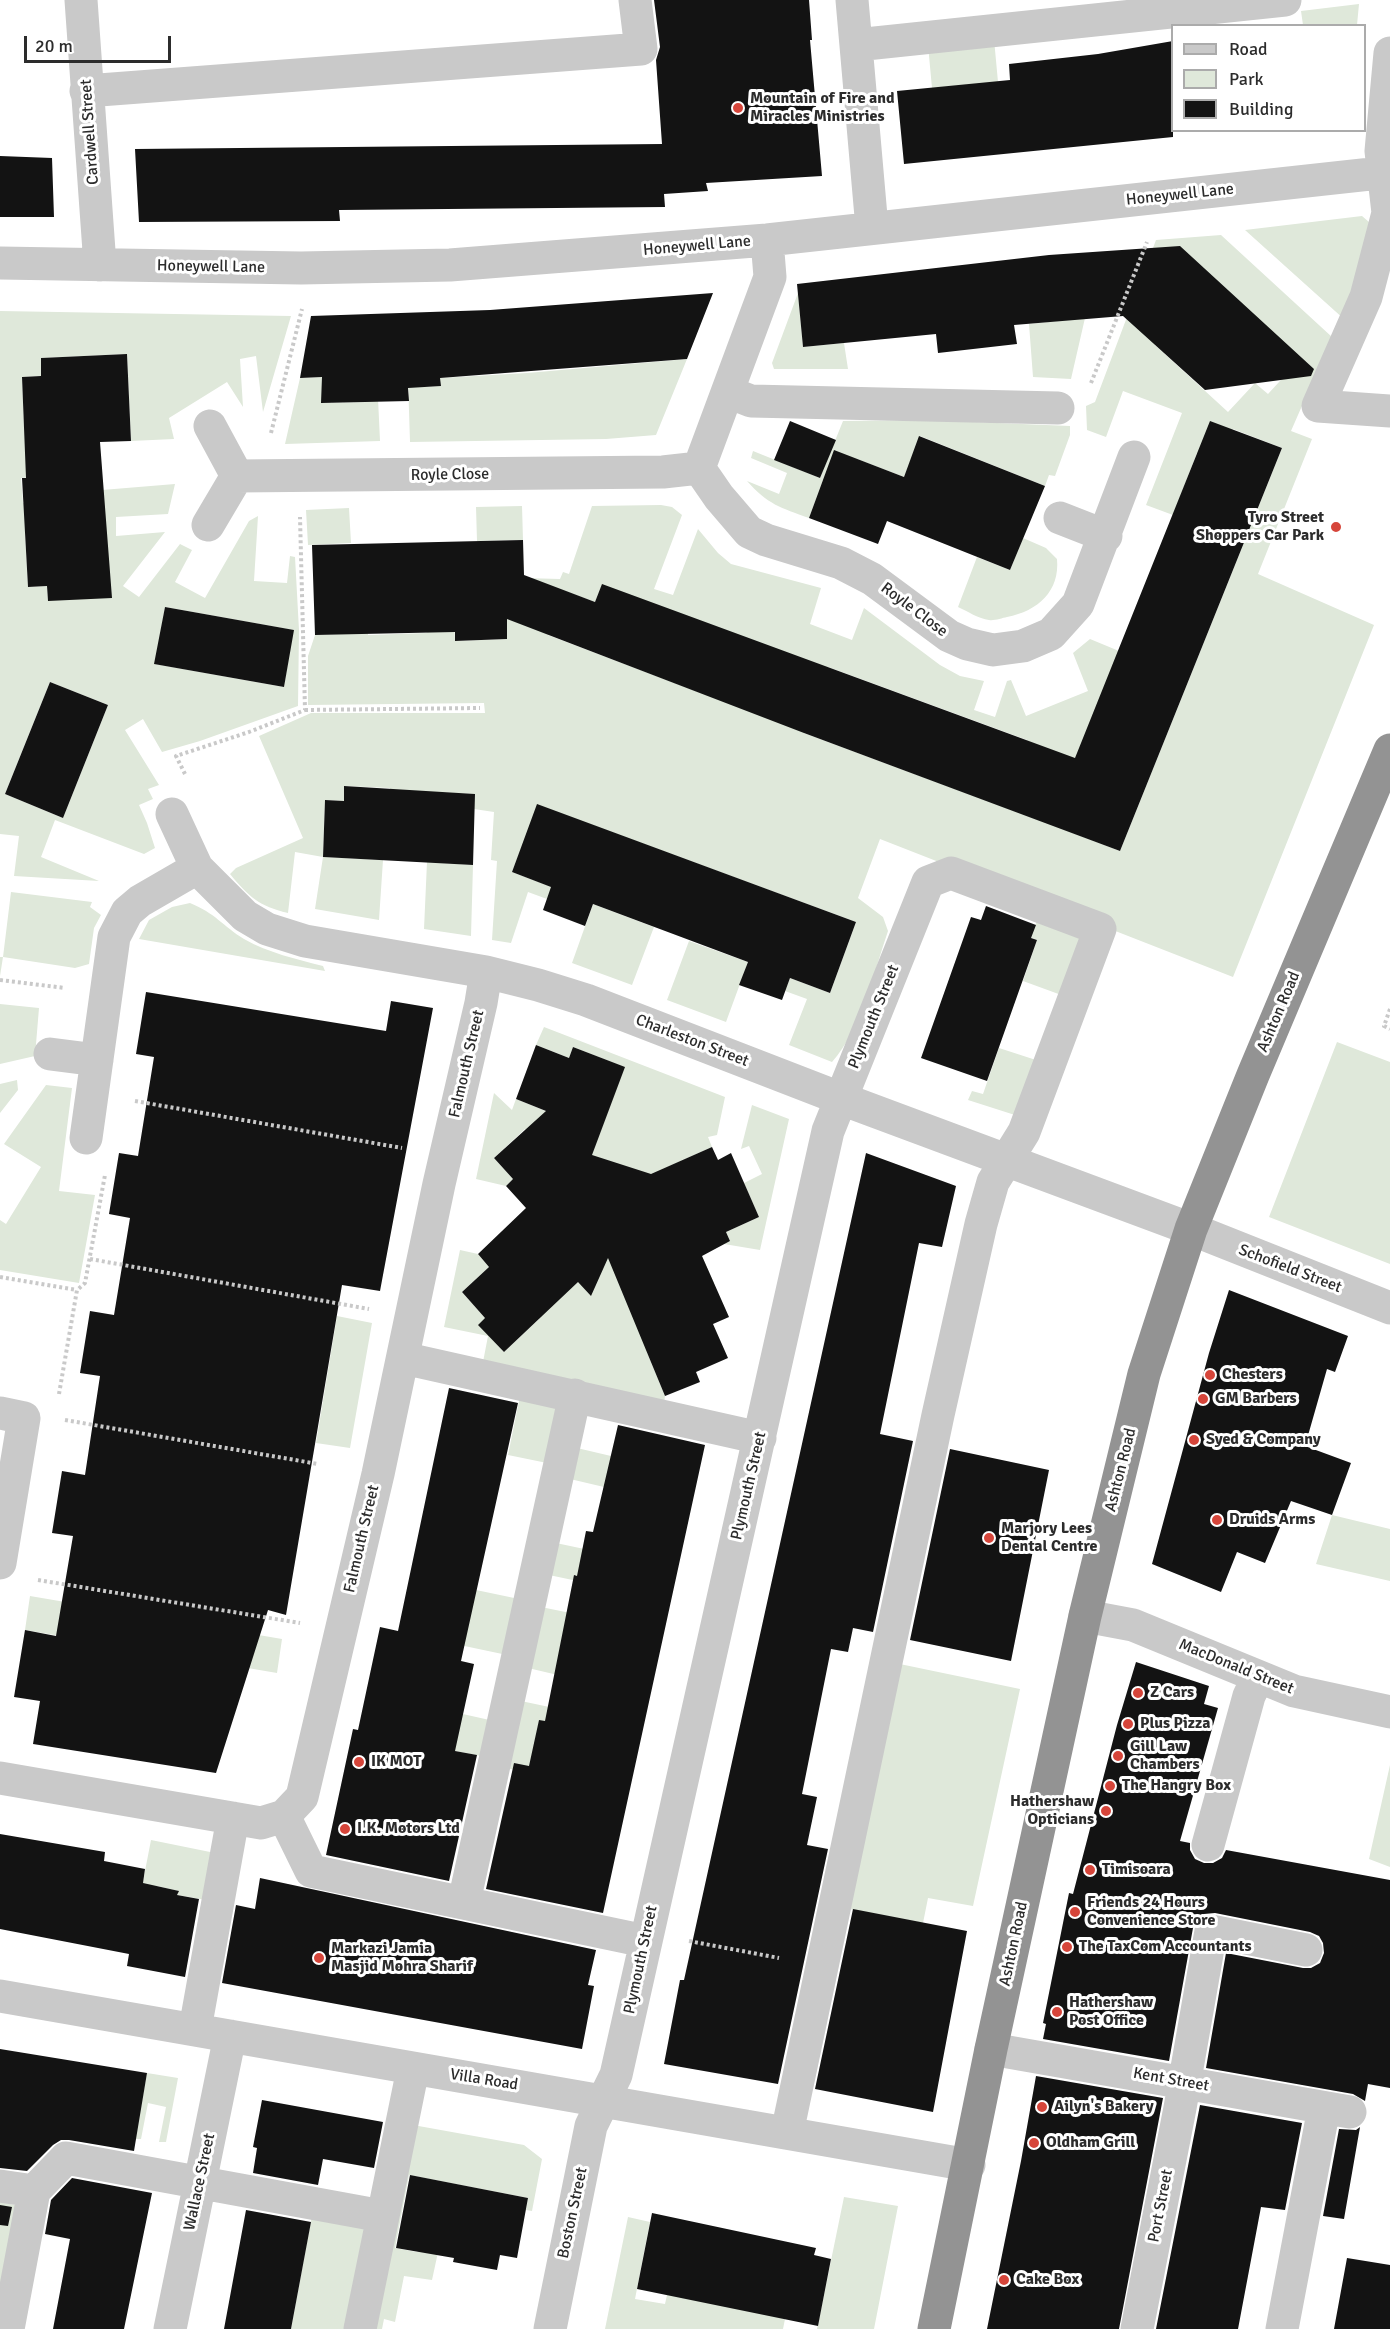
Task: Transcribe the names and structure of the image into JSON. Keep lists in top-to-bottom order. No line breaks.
{"streets":{"highway":["Ashton Road"],"street":["Cardwell Street","Honeywell Lane","Royle Close","Plymouth Street","Charleston Street","Falmouth Street","Schofield Street","MacDonald Street","Villa Road","Kent Street","Wallace Street","Port Street","Boston Street"]},"crossings":[["Cardwell Street","Honeywell Lane"],["Ashton Road","Charleston Street"],["Ashton Road","Schofield Street"],["Ashton Road","MacDonald Street"],["Ashton Road","Villa Road"],["Ashton Road","Kent Street"],["Plymouth Street","Charleston Street"],["Plymouth Street","Villa Road"],["Plymouth Street","Boston Street"],["Charleston Street","Falmouth Street"],["Charleston Street","Schofield Street"],["Villa Road","Wallace Street"],["Villa Road","Boston Street"],["Kent Street","Port Street"]],"places":["Mountain of Fire and Miracles Ministries","Tyro Street Shoppers Car Park","Chesters","GM Barbers","Syed & Company","Druids Arms","Marjory Lees Dental Centre","Z Cars","Plus Pizza","Gill Law Chambers","IK MOT","The Hangry Box","Hathershaw Opticians","I.K. Motors Ltd","Timisoara","Friends 24 Hours Convenience Store","The TaxCom Accountants","Markazi Jamia Masjid Mohra Sharif","Hathershaw Post Office","Ailyn's Bakery","Oldham Grill","Cake Box"],"legend":["Road","Park","Building"],"scale_bar":"20 m"}
